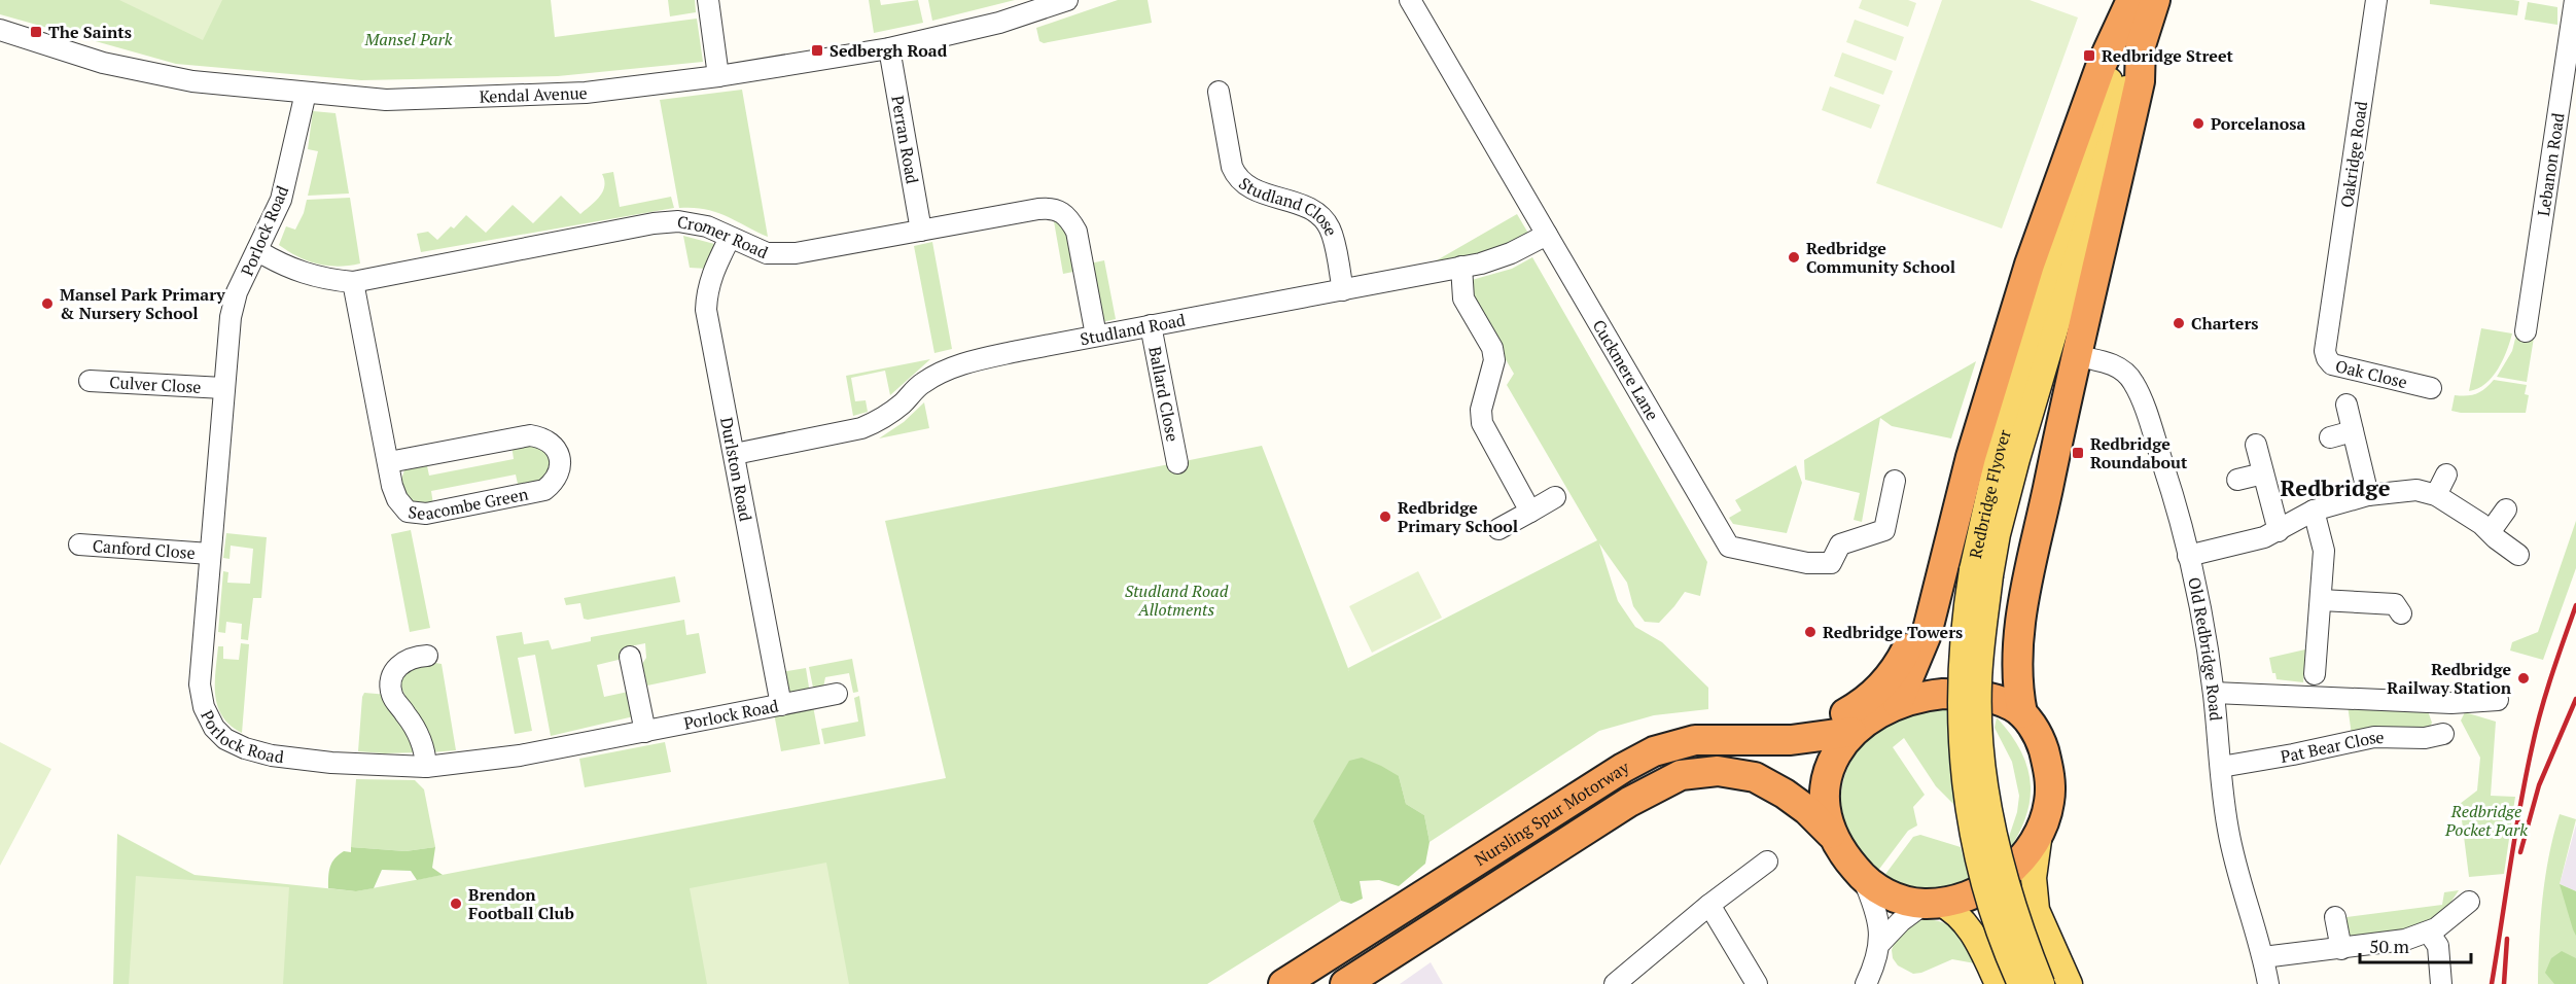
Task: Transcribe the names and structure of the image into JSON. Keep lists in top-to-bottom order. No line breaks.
{"streets":{"highway":["Nursling Spur Motorway"],"main road":["Redbridge Flyover"],"street":["Kendal Avenue","Perran Road","Oakridge Road","Lebanon Road","Studland Close","Porlock Road","Cromer Road","Studland Road","Cuckmere Lane","Oak Close","Culver Close","Ballard Close","Durlston Road","Seacombe Green","Canford Close","Old Redbridge Road","Pat Bear Close"]},"crossings":[["Kendal Avenue","Perran Road"],["Kendal Avenue","Porlock Road"],["Perran Road","Cromer Road"],["Oakridge Road","Oak Close"],["Studland Close","Studland Road"],["Porlock Road","Cromer Road"],["Porlock Road","Culver Close"],["Porlock Road","Durlston Road"],["Porlock Road","Canford Close"],["Cromer Road","Studland Road"],["Cromer Road","Durlston Road"],["Cromer Road","Seacombe Green"],["Studland Road","Cuckmere Lane"],["Studland Road","Ballard Close"],["Studland Road","Durlston Road"],["Old Redbridge Road","Pat Bear Close"]],"districts":["Redbridge"],"parks":["Mansel Park","Studland Road Allotments","Redbridge Pocket Park"],"places":{"transit":["The Saints","Sedbergh Road","Redbridge Street","Redbridge Roundabout"],"other":["Porcelanosa","Redbridge Community School","Mansel Park Primary & Nursery School","Charters","Redbridge Primary School","Redbridge Towers","Redbridge Railway Station","Brendon Football Club"]},"scale_bar":"50 m"}
